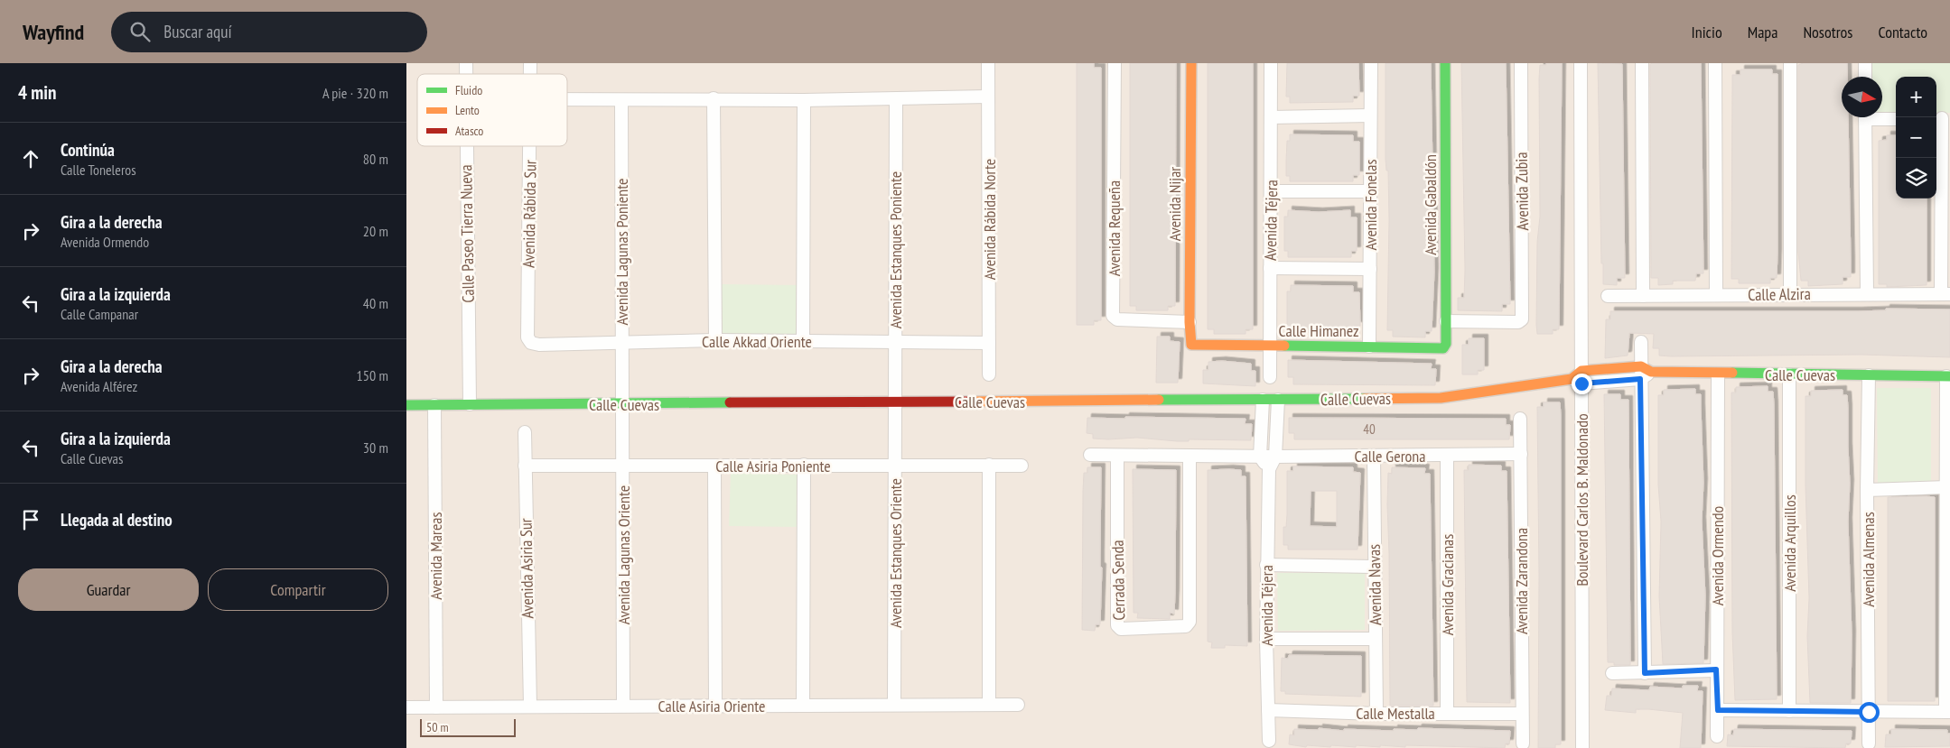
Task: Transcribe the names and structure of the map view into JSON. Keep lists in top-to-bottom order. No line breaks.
{"streets":{"street":["Avenida Zubia","Avenida Nijar","Avenida Fonelas","Avenida Gabaldón","Avenida Rábida Sur","Avenida Rábida Norte","Avenida Téjera","Avenida Requeña","Calle Paseo Tierra Nueva","Avenida Estanques Poniente","Avenida Lagunas Poniente","Calle Alzira","Calle Himanez","Calle Akkad Oriente","Calle Cuevas","Calle Gerona","Calle Asiria Poniente","Boulevard Carlos B. Maldonado","Avenida Arquillos","Avenida Estanques Oriente","Avenida Lagunas Oriente","Avenida Mareas","Avenida Ormendo","Avenida Almenas","Avenida Asiria Sur","Cerrada Senda","Avenida Zarandona","Avenida Navas","Avenida Gracianas","Calle Asiria Oriente","Calle Mestalla"]},"crossings":[["Avenida Zubia","Avenida Gabaldón"],["Avenida Nijar","Avenida Requeña"],["Avenida Nijar","Calle Himanez"],["Avenida Fonelas","Calle Himanez"],["Avenida Gabaldón","Calle Himanez"],["Avenida Rábida Sur","Calle Akkad Oriente"],["Avenida Rábida Norte","Calle Akkad Oriente"],["Avenida Téjera","Calle Himanez"],["Avenida Téjera","Calle Cuevas"],["Avenida Téjera","Calle Gerona"],["Avenida Téjera","Calle Mestalla"],["Calle Paseo Tierra Nueva","Calle Cuevas"],["Avenida Estanques Poniente","Calle Akkad Oriente"],["Avenida Estanques Poniente","Calle Cuevas"],["Avenida Estanques Poniente","Avenida Estanques Oriente"],["Avenida Lagunas Poniente","Calle Akkad Oriente"],["Avenida Lagunas Poniente","Calle Cuevas"],["Avenida Lagunas Poniente","Avenida Lagunas Oriente"],["Calle Cuevas","Boulevard Carlos B. Maldonado"],["Calle Cuevas","Avenida Arquillos"],["Calle Cuevas","Avenida Estanques Oriente"],["Calle Cuevas","Avenida Lagunas Oriente"],["Calle Cuevas","Avenida Mareas"],["Calle Cuevas","Avenida Ormendo"],["Calle Cuevas","Avenida Almenas"],["Calle Gerona","Avenida Zarandona"],["Calle Gerona","Avenida Navas"],["Calle Gerona","Avenida Gracianas"],["Calle Asiria Poniente","Avenida Estanques Oriente"],["Calle Asiria Poniente","Avenida Lagunas Oriente"],["Calle Asiria Poniente","Avenida Asiria Sur"],["Avenida Estanques Oriente","Calle Asiria Oriente"],["Avenida Lagunas Oriente","Calle Asiria Oriente"],["Avenida Mareas","Calle Asiria Oriente"],["Avenida Asiria Sur","Calle Asiria Oriente"],["Avenida Zarandona","Calle Mestalla"],["Avenida Navas","Calle Mestalla"],["Avenida Gracianas","Calle Mestalla"]],"house_numbers":["40"],"legend":["Fluido","Lento","Atasco"],"scale_bar":"50 m","north":"right","page":{"header":"Wayfind","search":"Buscar aquí","nav":["Inicio","Mapa","Nosotros","Contacto"],"heading":["4 min","A pie · 320 m"],"map_buttons":["+","−"],"list":[["Continúa","Calle Toneleros","80 m"],["Gira a la derecha","Avenida Ormendo","20 m"],["Gira a la izquierda","Calle Campanar","40 m"],["Gira a la derecha","Avenida Alférez","150 m"],["Gira a la izquierda","Calle Cuevas","30 m"],"Llegada al destino"],"buttons":["Guardar","Compartir"],"scale":"50 m"}}
